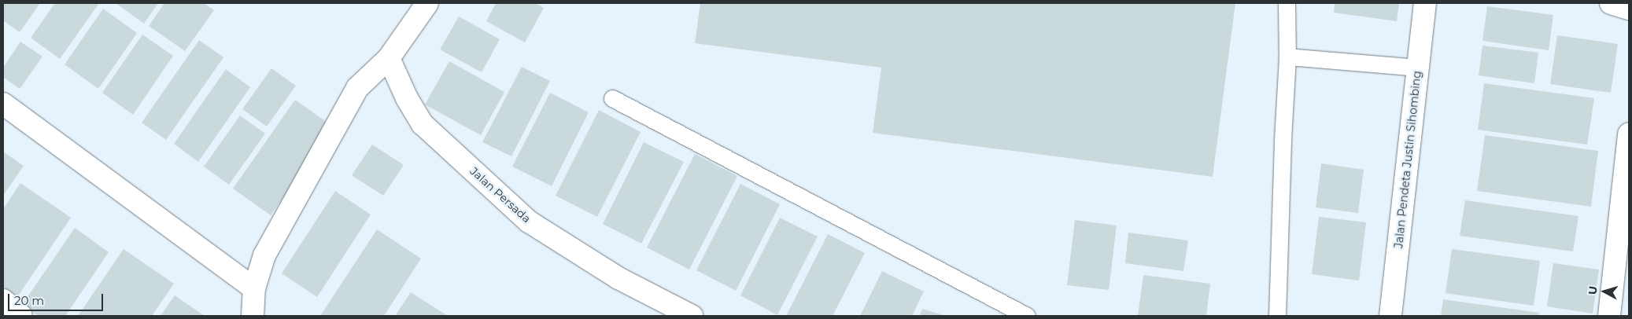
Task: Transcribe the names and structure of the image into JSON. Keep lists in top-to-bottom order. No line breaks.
{"streets":{"street":["Jalan Pendeta Justin Sihombing","Jalan Persada"]},"scale_bar":"20 m","north":"left"}
